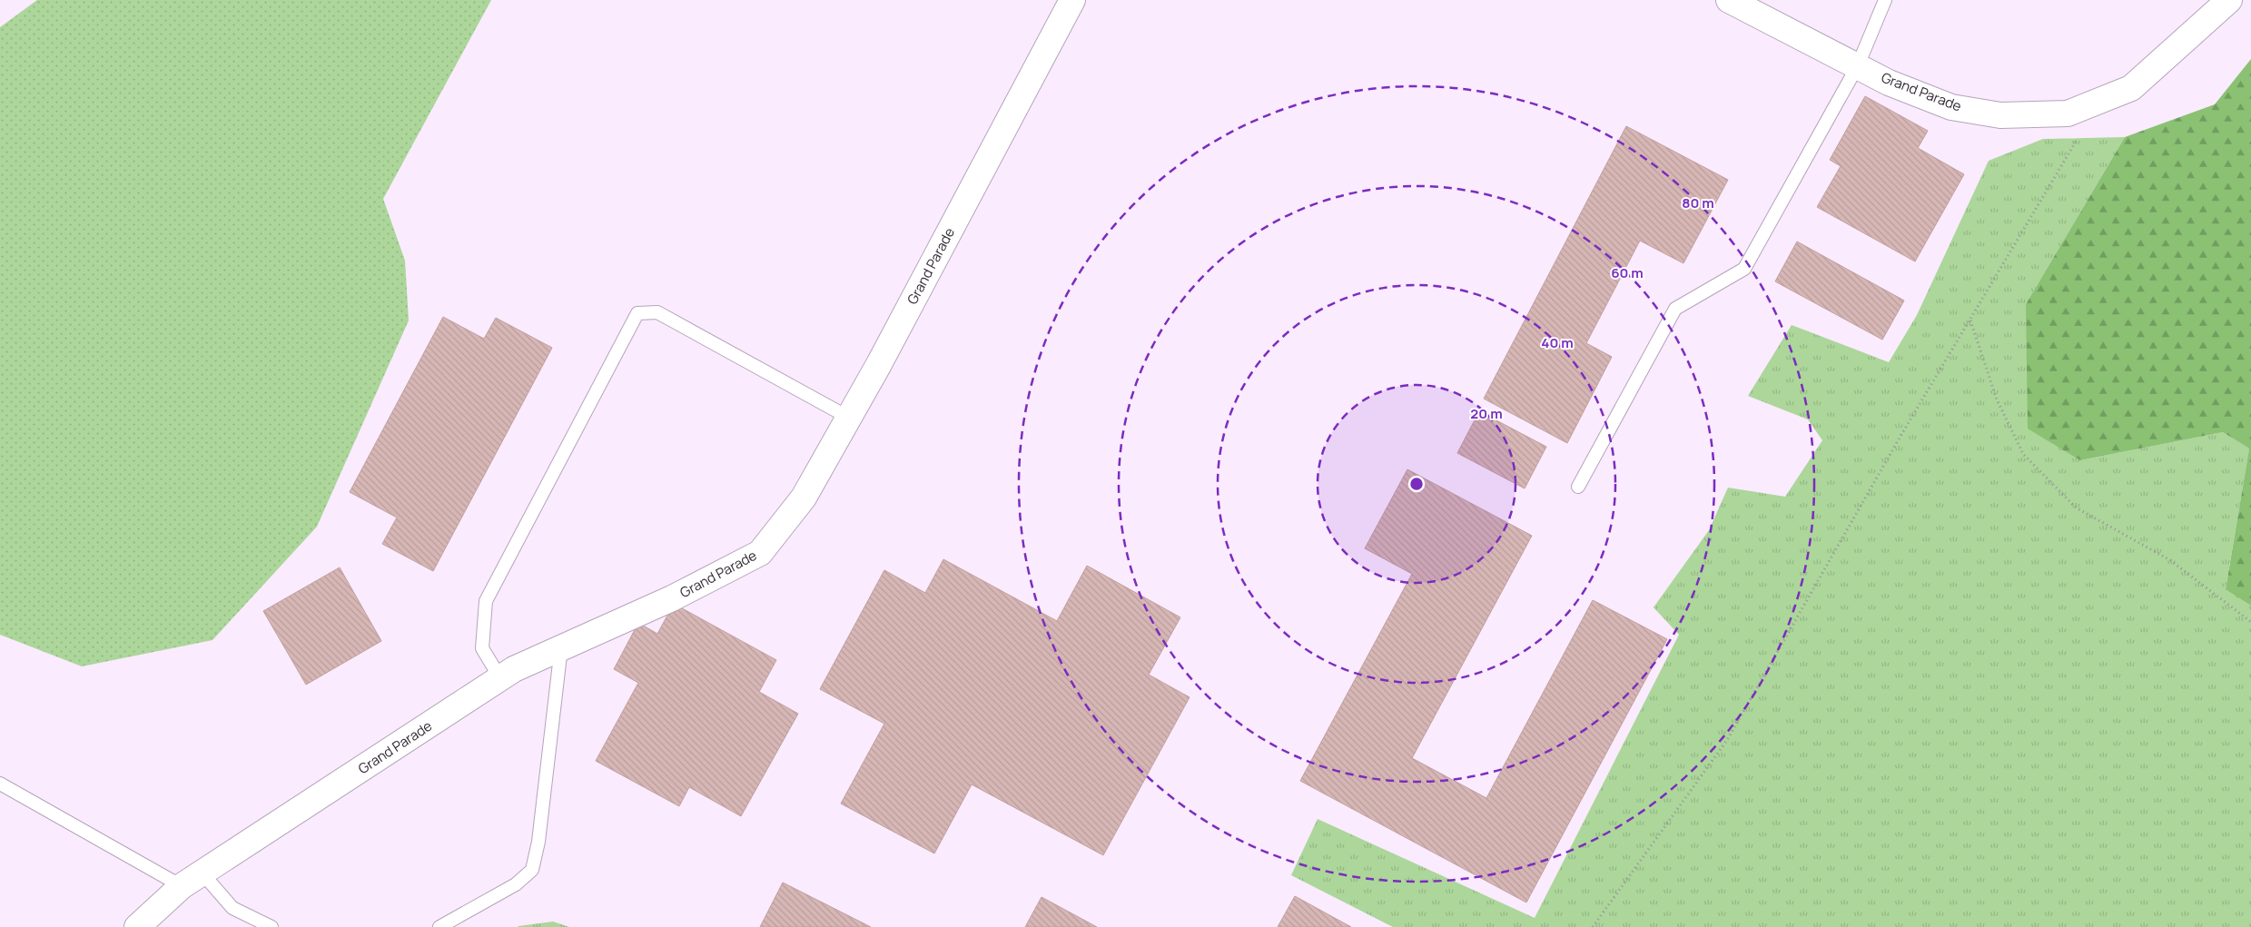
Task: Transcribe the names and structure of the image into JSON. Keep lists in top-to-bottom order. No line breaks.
{"streets":{"street":["Grand Parade"]},"rings":["80 m","60 m","40 m","20 m"]}
